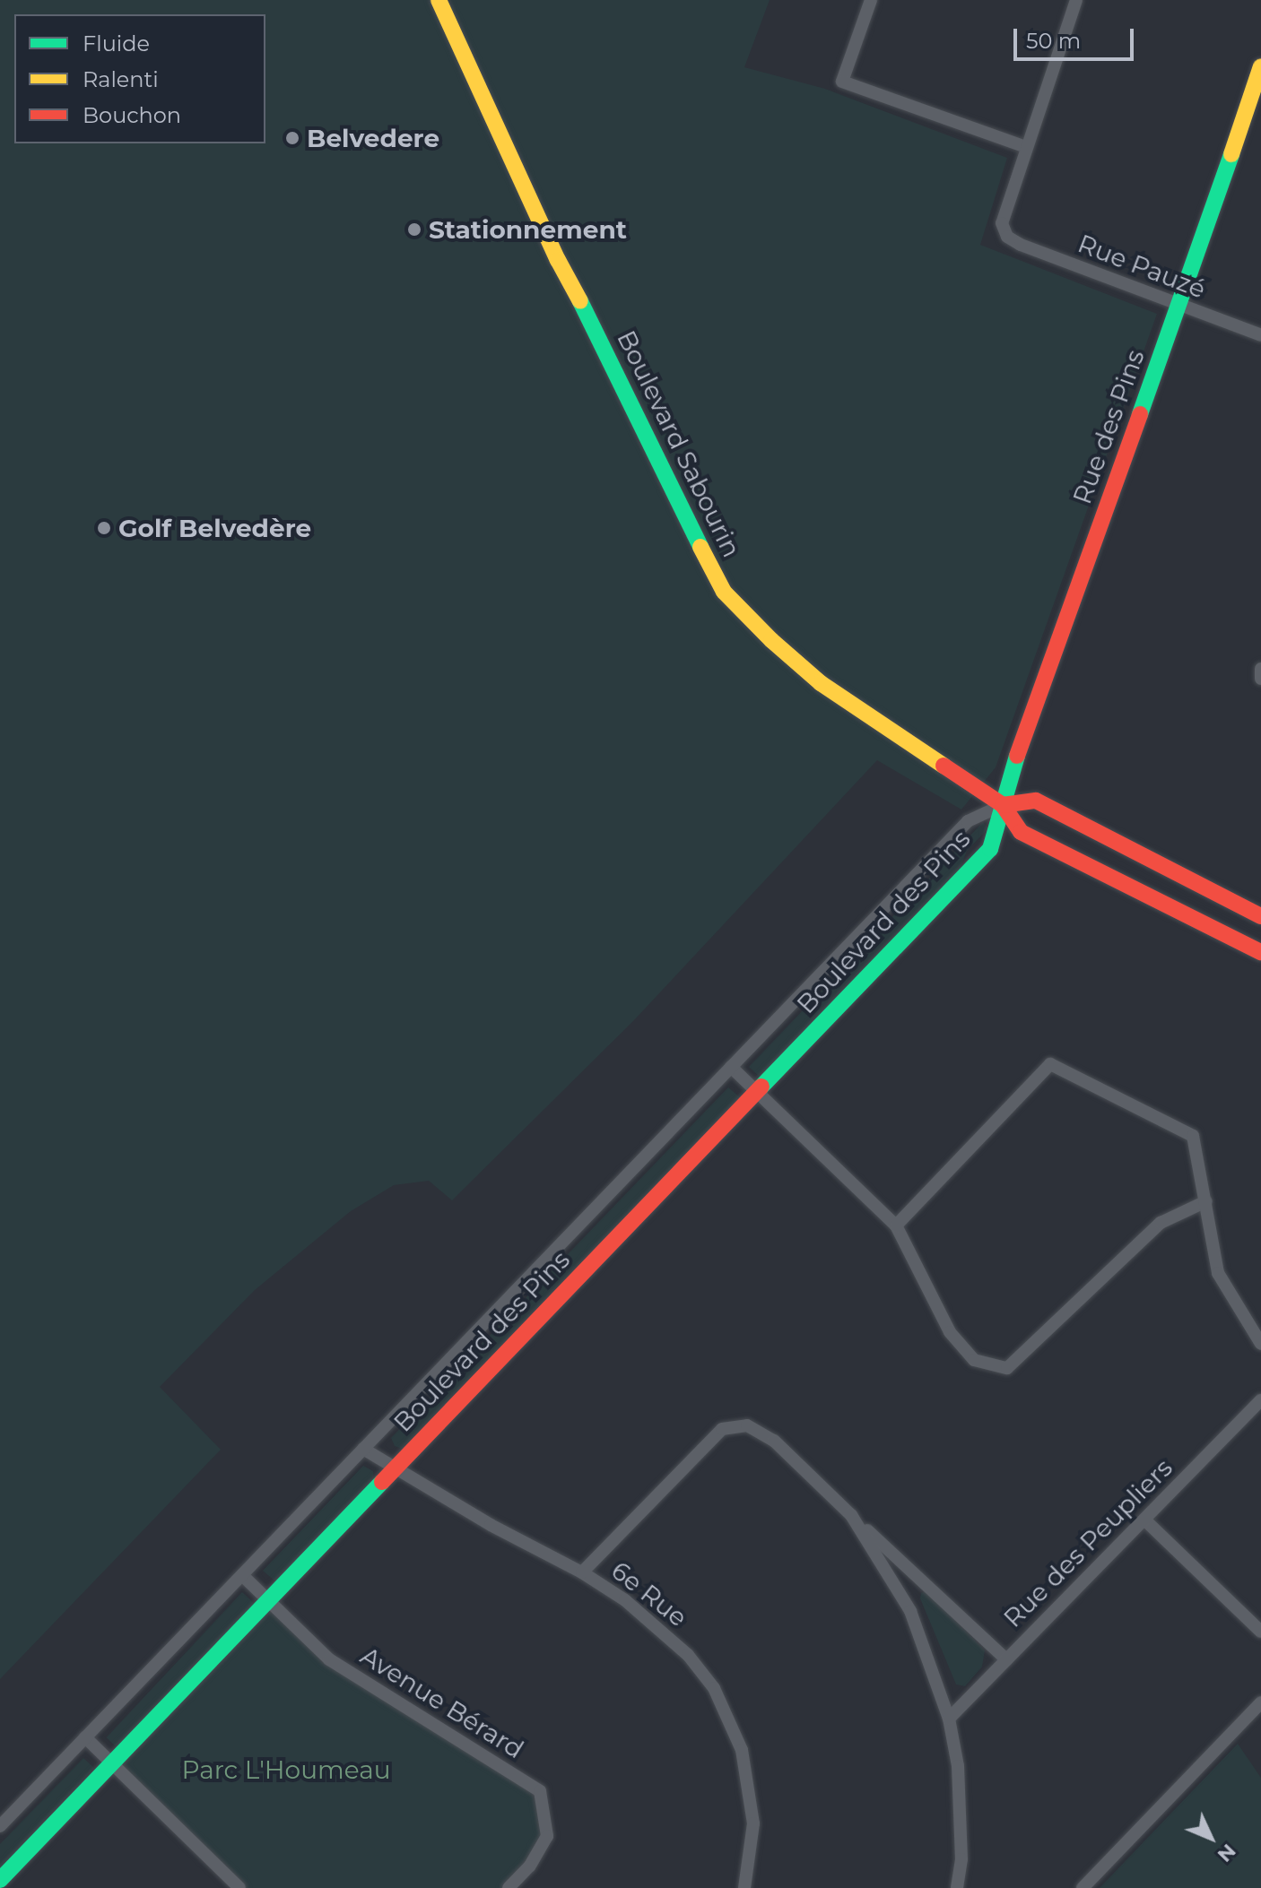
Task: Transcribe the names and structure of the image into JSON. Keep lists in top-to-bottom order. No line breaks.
{"streets":{"street":["Rue Pauzé","Rue des Pins","Boulevard Sabourin","Boulevard des Pins","Rue des Peupliers","6e Rue","Avenue Bérard"]},"crossings":[["Rue Pauzé","Rue des Pins"],["Rue des Pins","Boulevard Sabourin"],["Rue des Pins","Boulevard des Pins"],["Boulevard Sabourin","Boulevard des Pins"],["Boulevard des Pins","6e Rue"],["Boulevard des Pins","Avenue Bérard"]],"parks":["Parc L'Houmeau"],"places":["Belvedere","Stationnement","Golf Belvedère"],"legend":["Fluide","Ralenti","Bouchon"],"scale_bar":"50 m","north":"bottom right"}
